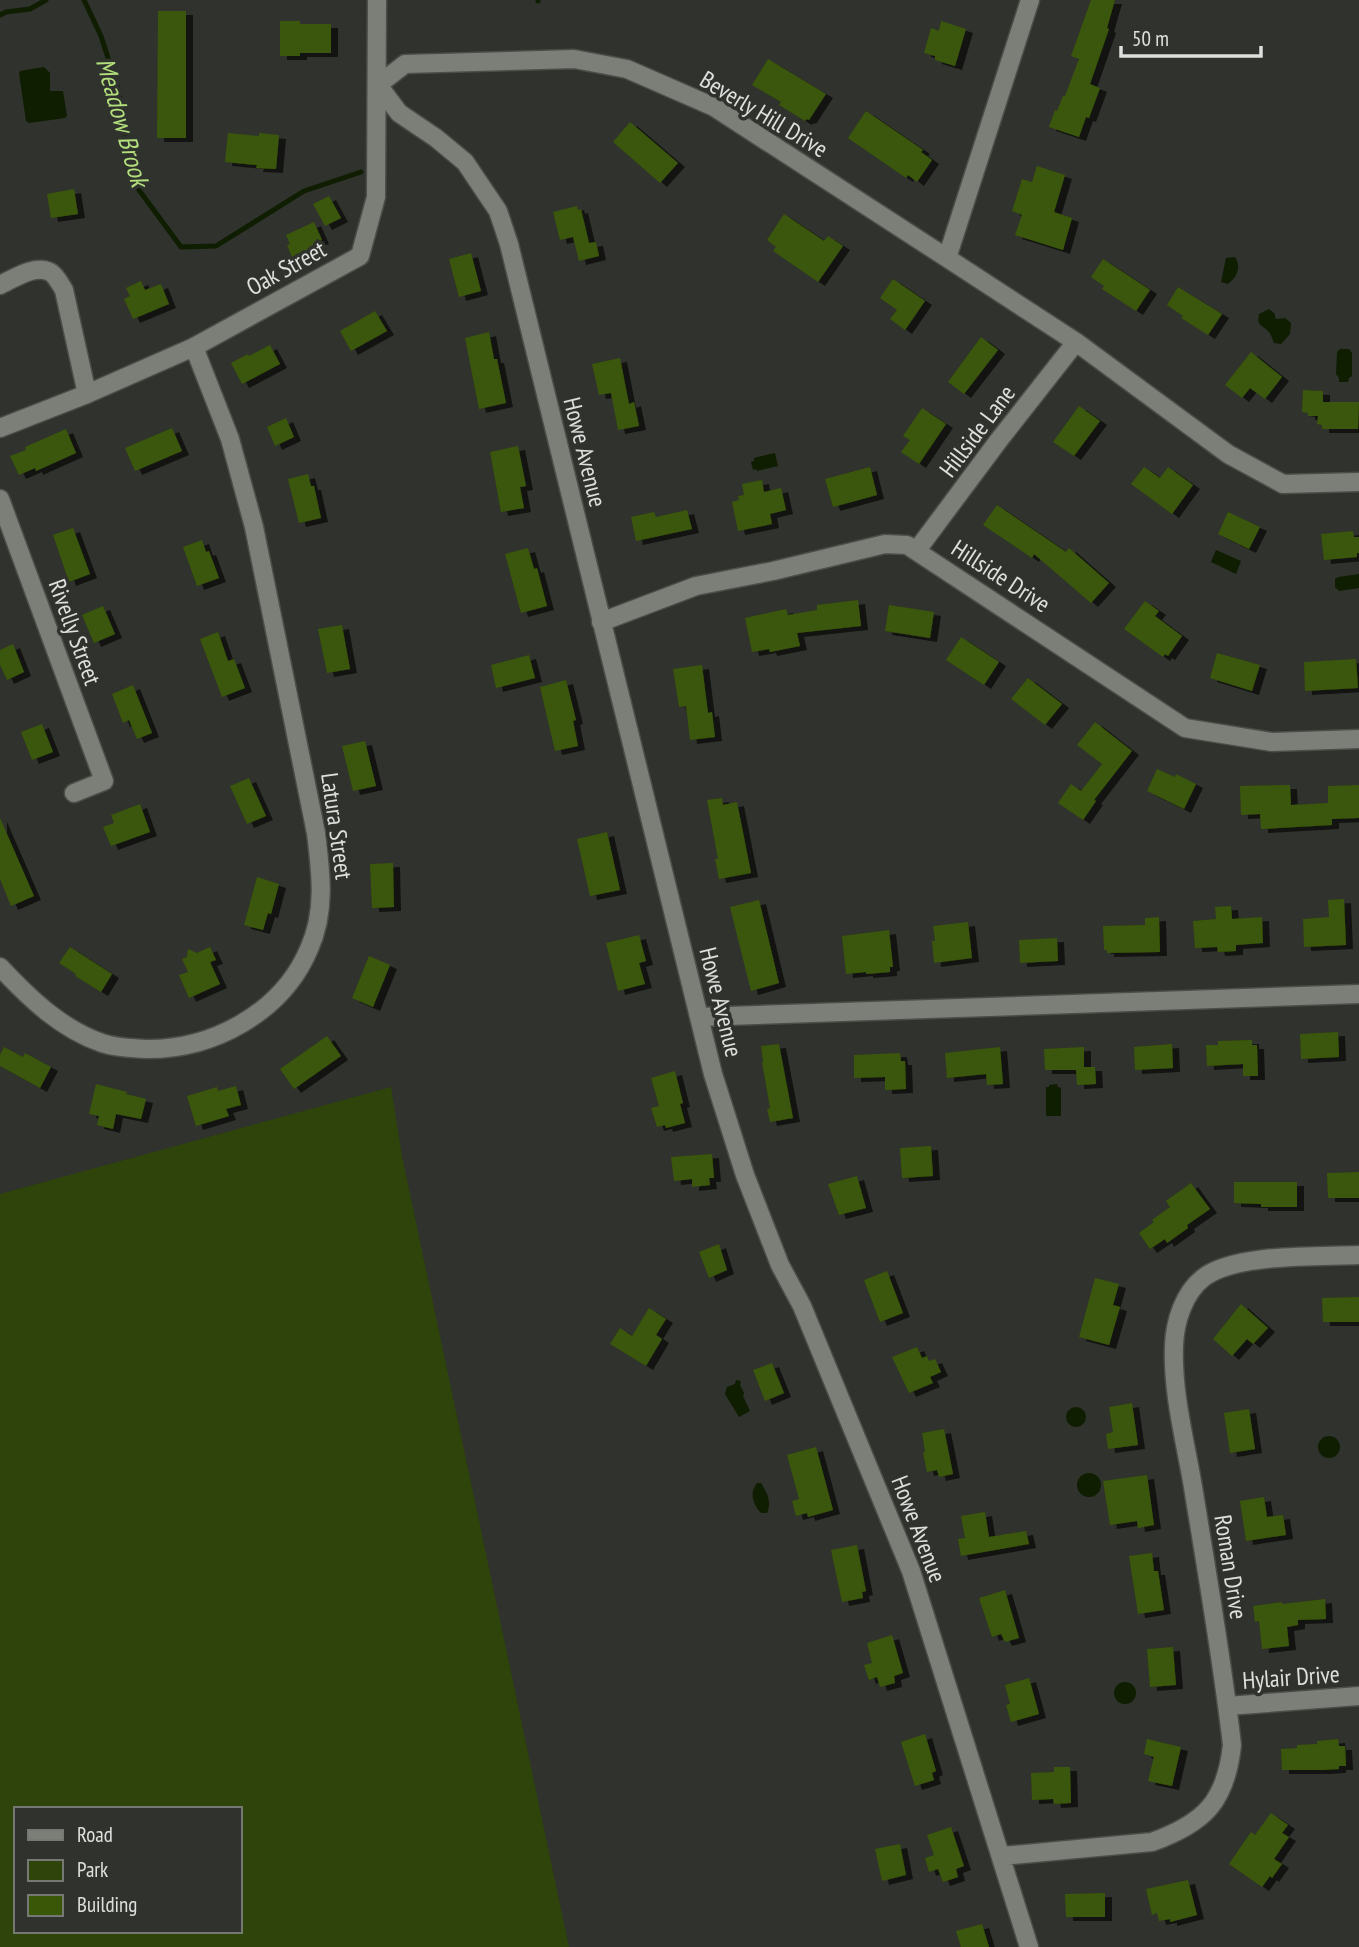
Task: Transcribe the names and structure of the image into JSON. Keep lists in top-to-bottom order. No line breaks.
{"streets":{"street":["Beverly Hill Drive","Oak Street","Hillside Lane","Howe Avenue","Hillside Drive","Rivelly Street","Latura Street","Roman Drive","Hylair Drive"]},"crossings":[["Beverly Hill Drive","Oak Street"],["Beverly Hill Drive","Hillside Lane"],["Beverly Hill Drive","Howe Avenue"],["Oak Street","Howe Avenue"],["Oak Street","Latura Street"],["Hillside Lane","Hillside Drive"],["Howe Avenue","Hillside Drive"],["Howe Avenue","Roman Drive"],["Roman Drive","Hylair Drive"]],"water":["Meadow Brook"],"legend":["Road","Park","Building"],"scale_bar":"50 m"}
